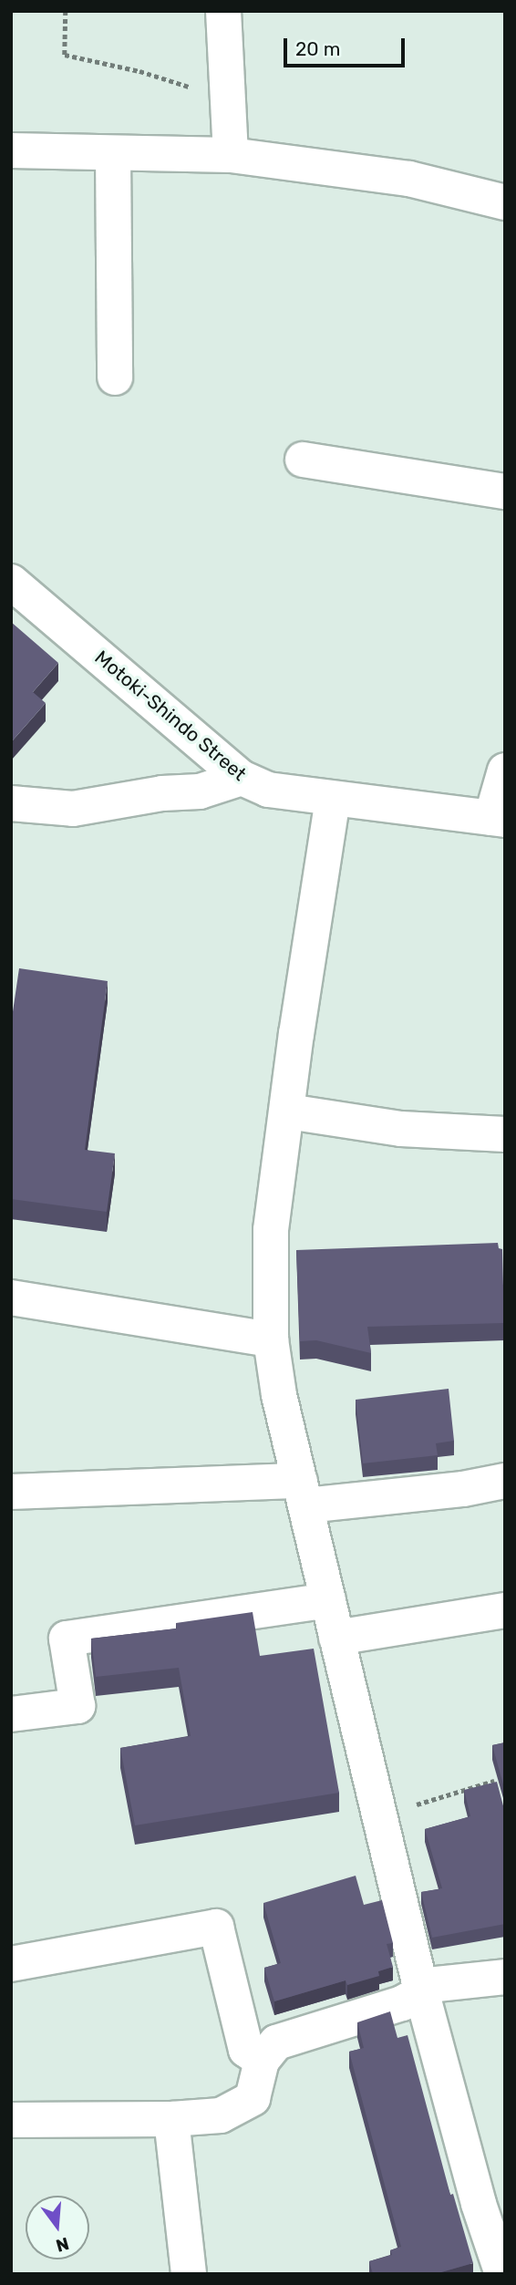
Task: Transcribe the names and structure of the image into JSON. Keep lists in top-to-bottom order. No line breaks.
{"streets":{"street":["Motoki-Shindo Street"]},"scale_bar":"20 m","north":"bottom"}
